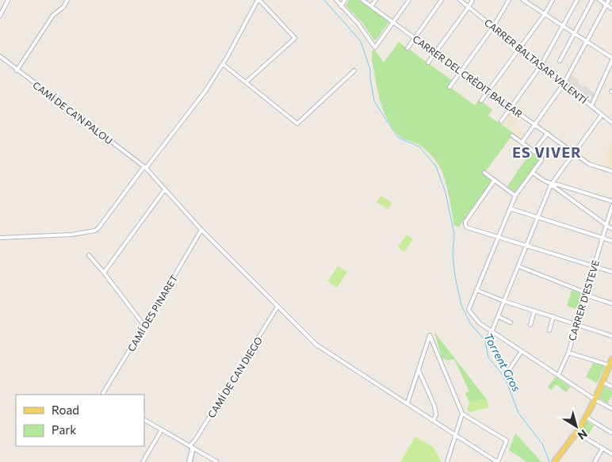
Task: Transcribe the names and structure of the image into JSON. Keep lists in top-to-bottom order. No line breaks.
{"streets":{"street":["CARRER BALTASAR VALENTÍ","CARRER DEL CRÈDIT BALEAR","CAMÍ DE CA'N PALOU","CARRER D'ESTEVE","CAMÍ DES PINARET","CAMÍ DE CAN DIEGO"]},"crossings":[["CAMÍ DE CA'N PALOU","CAMÍ DES PINARET"],["CAMÍ DE CA'N PALOU","CAMÍ DE CAN DIEGO"]],"districts":["ES VIVER"],"water":["Torrent Gros"],"legend":["Road","Park"],"north":"bottom right"}
